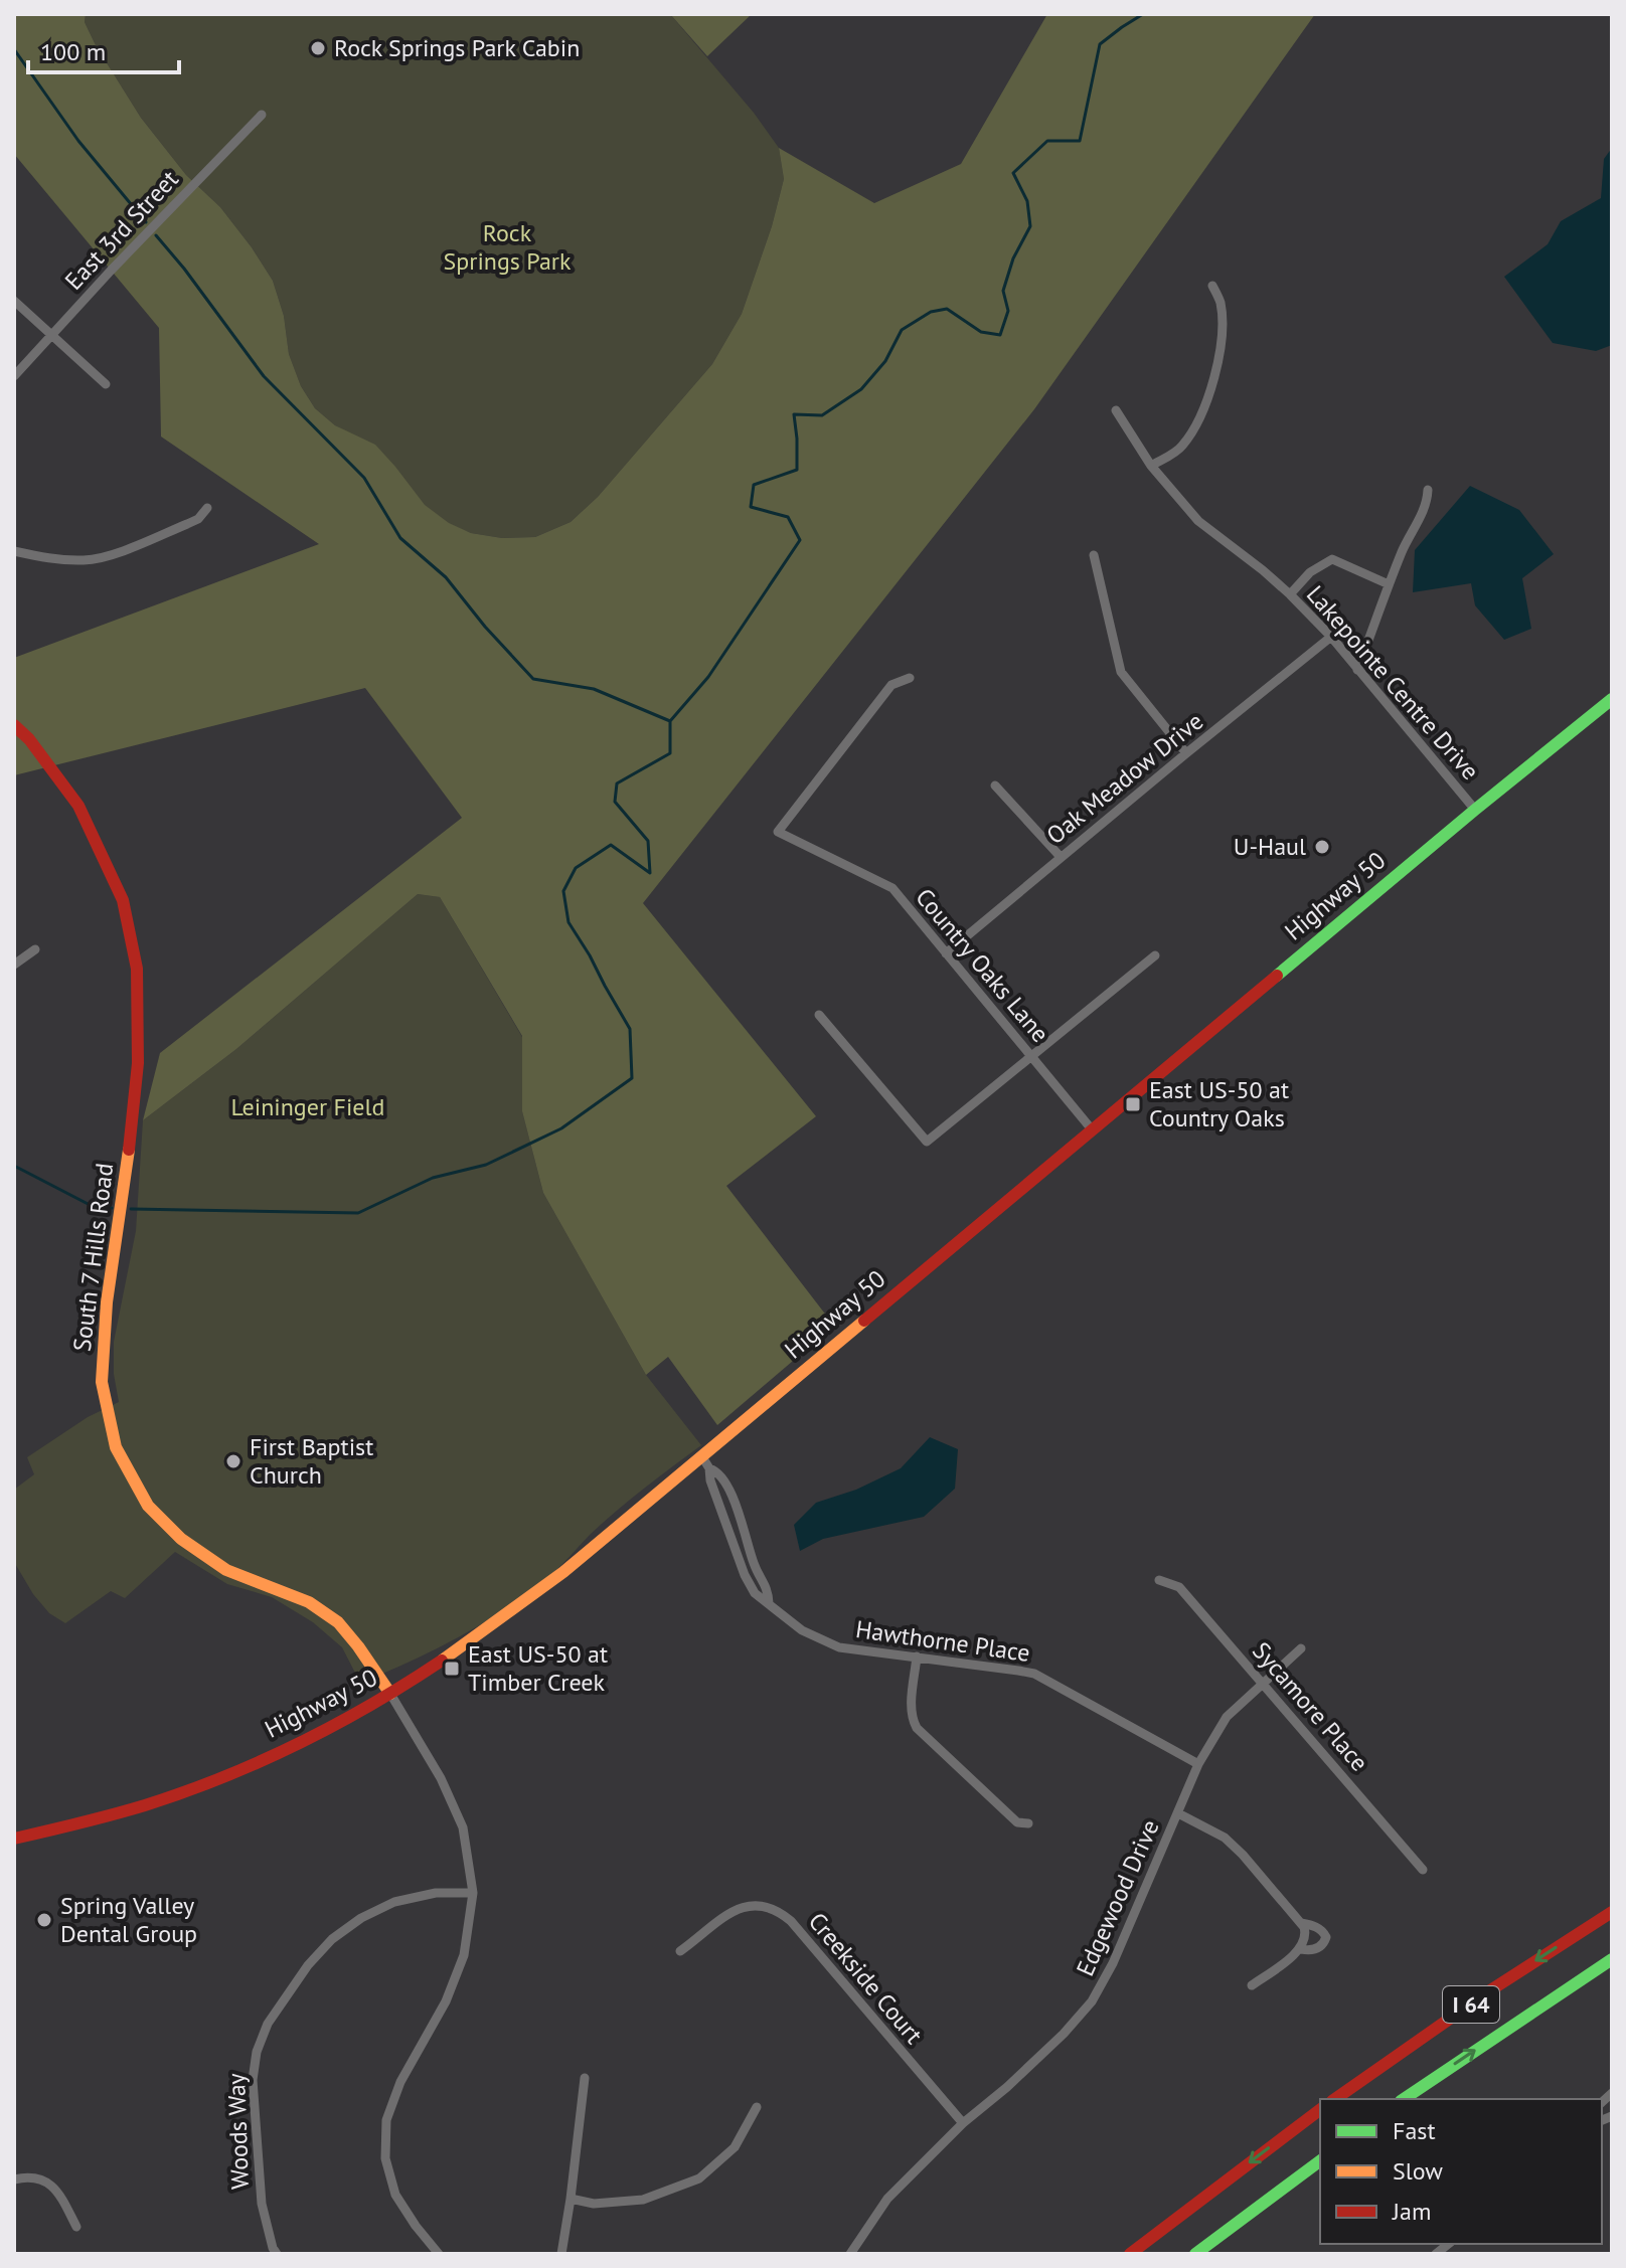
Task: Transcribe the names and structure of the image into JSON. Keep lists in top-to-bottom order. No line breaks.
{"streets":{"main road":["Highway 50","South 7 Hills Road","I 64"],"street":["East 3rd Street","Lakepointe Centre Drive","Oak Meadow Drive","Country Oaks Lane","Hawthorne Place","Sycamore Place","Edgewood Drive","Creekside Court","Woods Way"]},"crossings":[["Lakepointe Centre Drive","Oak Meadow Drive"],["Lakepointe Centre Drive","Highway 50"],["Oak Meadow Drive","Country Oaks Lane"],["Highway 50","Country Oaks Lane"],["Highway 50","South 7 Hills Road"],["Highway 50","Hawthorne Place"],["Hawthorne Place","Edgewood Drive"],["Sycamore Place","Edgewood Drive"],["Edgewood Drive","Creekside Court"]],"parks":["Rock Springs Park","Leininger Field"],"places":{"other":["Rock Springs Park Cabin","U-Haul","First Baptist Church","Spring Valley Dental Group"],"transit":["East US-50 at Country Oaks","East US-50 at Timber Creek"]},"legend":["Fast","Slow","Jam"],"scale_bar":"100 m"}
